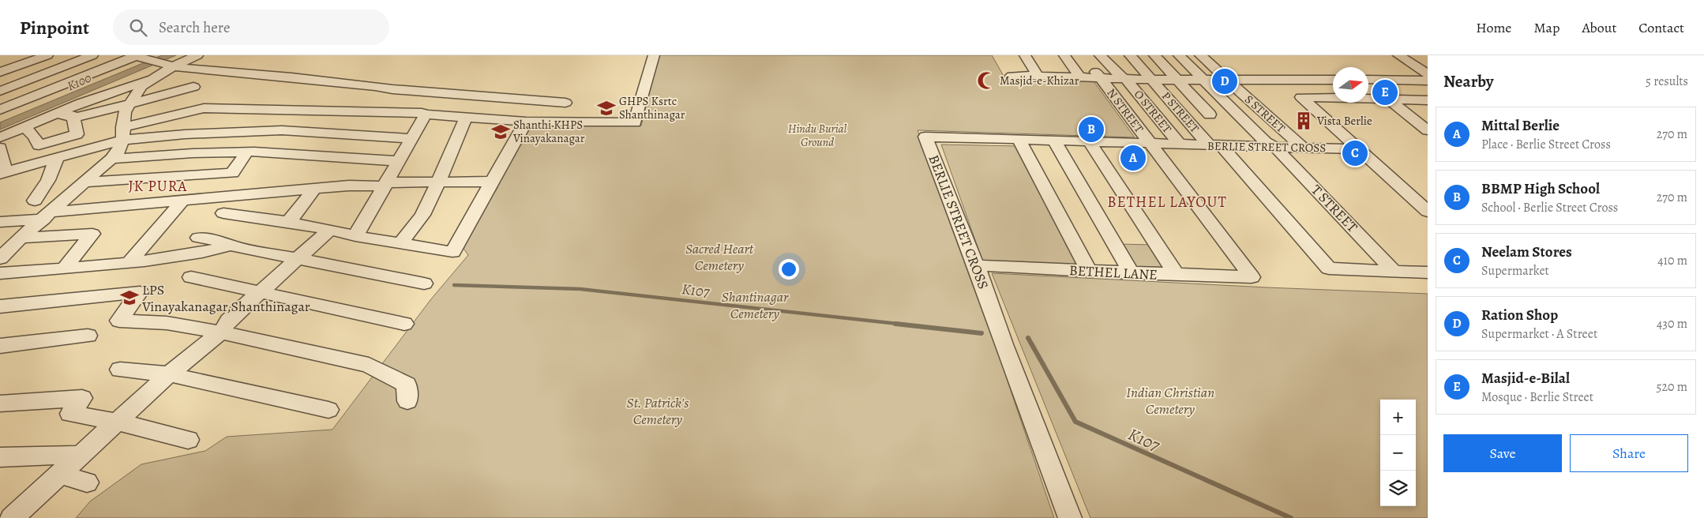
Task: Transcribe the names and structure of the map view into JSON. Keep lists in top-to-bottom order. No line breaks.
{"streets":{"street":["N STREET","O STREET","P STREET","S STREET","BERLIE STREET CROSS","T STREET","BETHEL LANE"]},"crossings":[["N STREET","BERLIE STREET CROSS"],["N STREET","BETHEL LANE"],["O STREET","BERLIE STREET CROSS"],["P STREET","BERLIE STREET CROSS"],["P STREET","T STREET"],["S STREET","BERLIE STREET CROSS"],["BERLIE STREET CROSS","T STREET"],["BERLIE STREET CROSS","BETHEL LANE"]],"districts":["JK PURA","BETHEL LAYOUT"],"water":["K100","K107"],"parks":["Hindu Burial Ground","Sacred Heart Cemetery","Shantinagar Cemetery","Indian Christian Cemetery","St. Patrick's Cemetery"],"places":{"mosque":["Masjid-e-Khizar"],"school or university":["GHPS Ksrtc Shanthinagar","Shanthi KHPS Vinayakanagar","LPS Vinayakanagar,Shanthinagar"],"building":["Vista Berlie"]},"north":"right","page":{"header":"Pinpoint","search":"Search here","nav":["Home","Map","About","Contact"],"heading":["Nearby","5 results"],"pins":["D","E","B","C","A"],"list":[{"mark":"A","name":"Mittal Berlie","note":"Place · Berlie Street Cross","value":"270 m"},{"mark":"B","name":"BBMP High School","note":"School · Berlie Street Cross","value":"270 m"},{"mark":"C","name":"Neelam Stores","note":"Supermarket","value":"410 m"},{"mark":"D","name":"Ration Shop","note":"Supermarket · A Street","value":"430 m"},{"mark":"E","name":"Masjid-e-Bilal","note":"Mosque · Berlie Street","value":"520 m"}],"map_buttons":["+","−"],"buttons":["Save","Share"]}}
